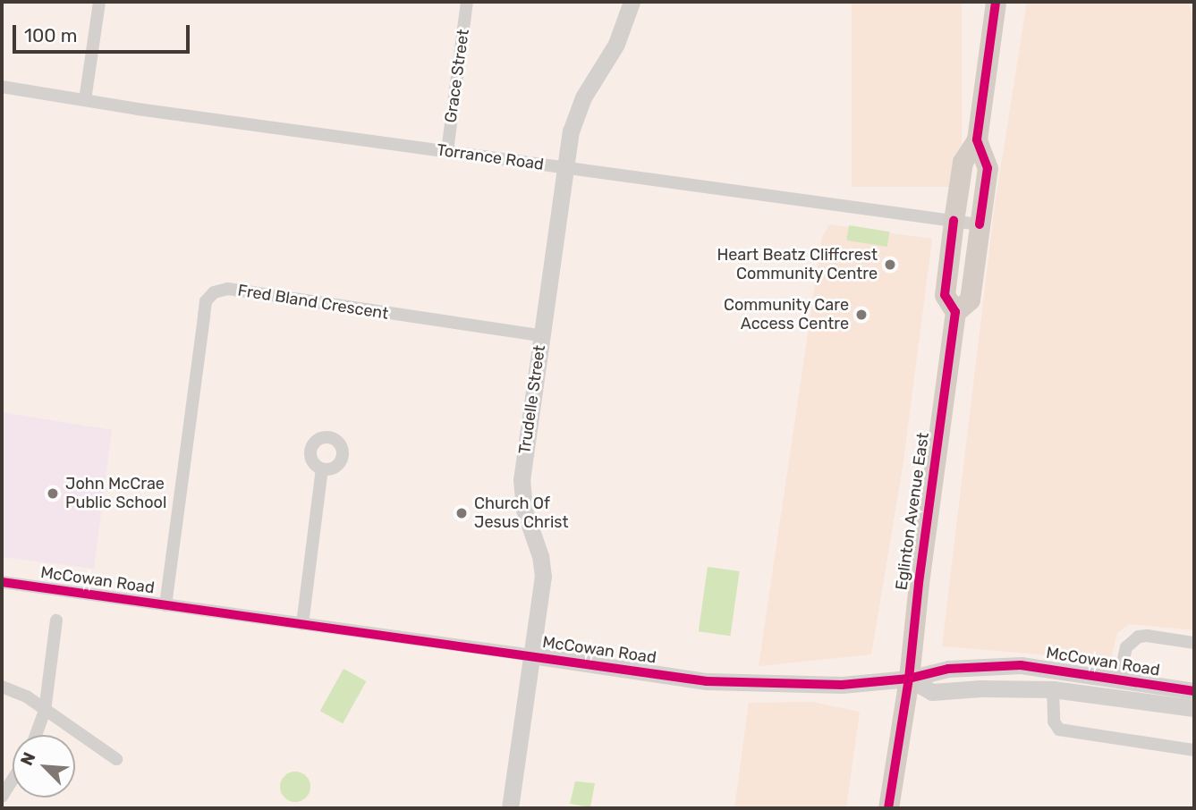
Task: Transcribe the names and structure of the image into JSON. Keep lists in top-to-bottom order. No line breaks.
{"streets":{"main road":["Eglinton Avenue East"],"street":["Grace Street","Torrance Road","Fred Bland Crescent","Trudelle Street","McCowan Road"]},"crossings":[["Grace Street","Torrance Road"],["Torrance Road","Trudelle Street"],["Torrance Road","Eglinton Avenue East"],["Fred Bland Crescent","Trudelle Street"],["Fred Bland Crescent","McCowan Road"],["Trudelle Street","McCowan Road"],["Eglinton Avenue East","McCowan Road"]],"places":["Heart Beatz Cliffcrest Community Centre","Community Care Access Centre","John McCrae Public School","Church Of Jesus Christ"],"scale_bar":"100 m","north":"top left"}
